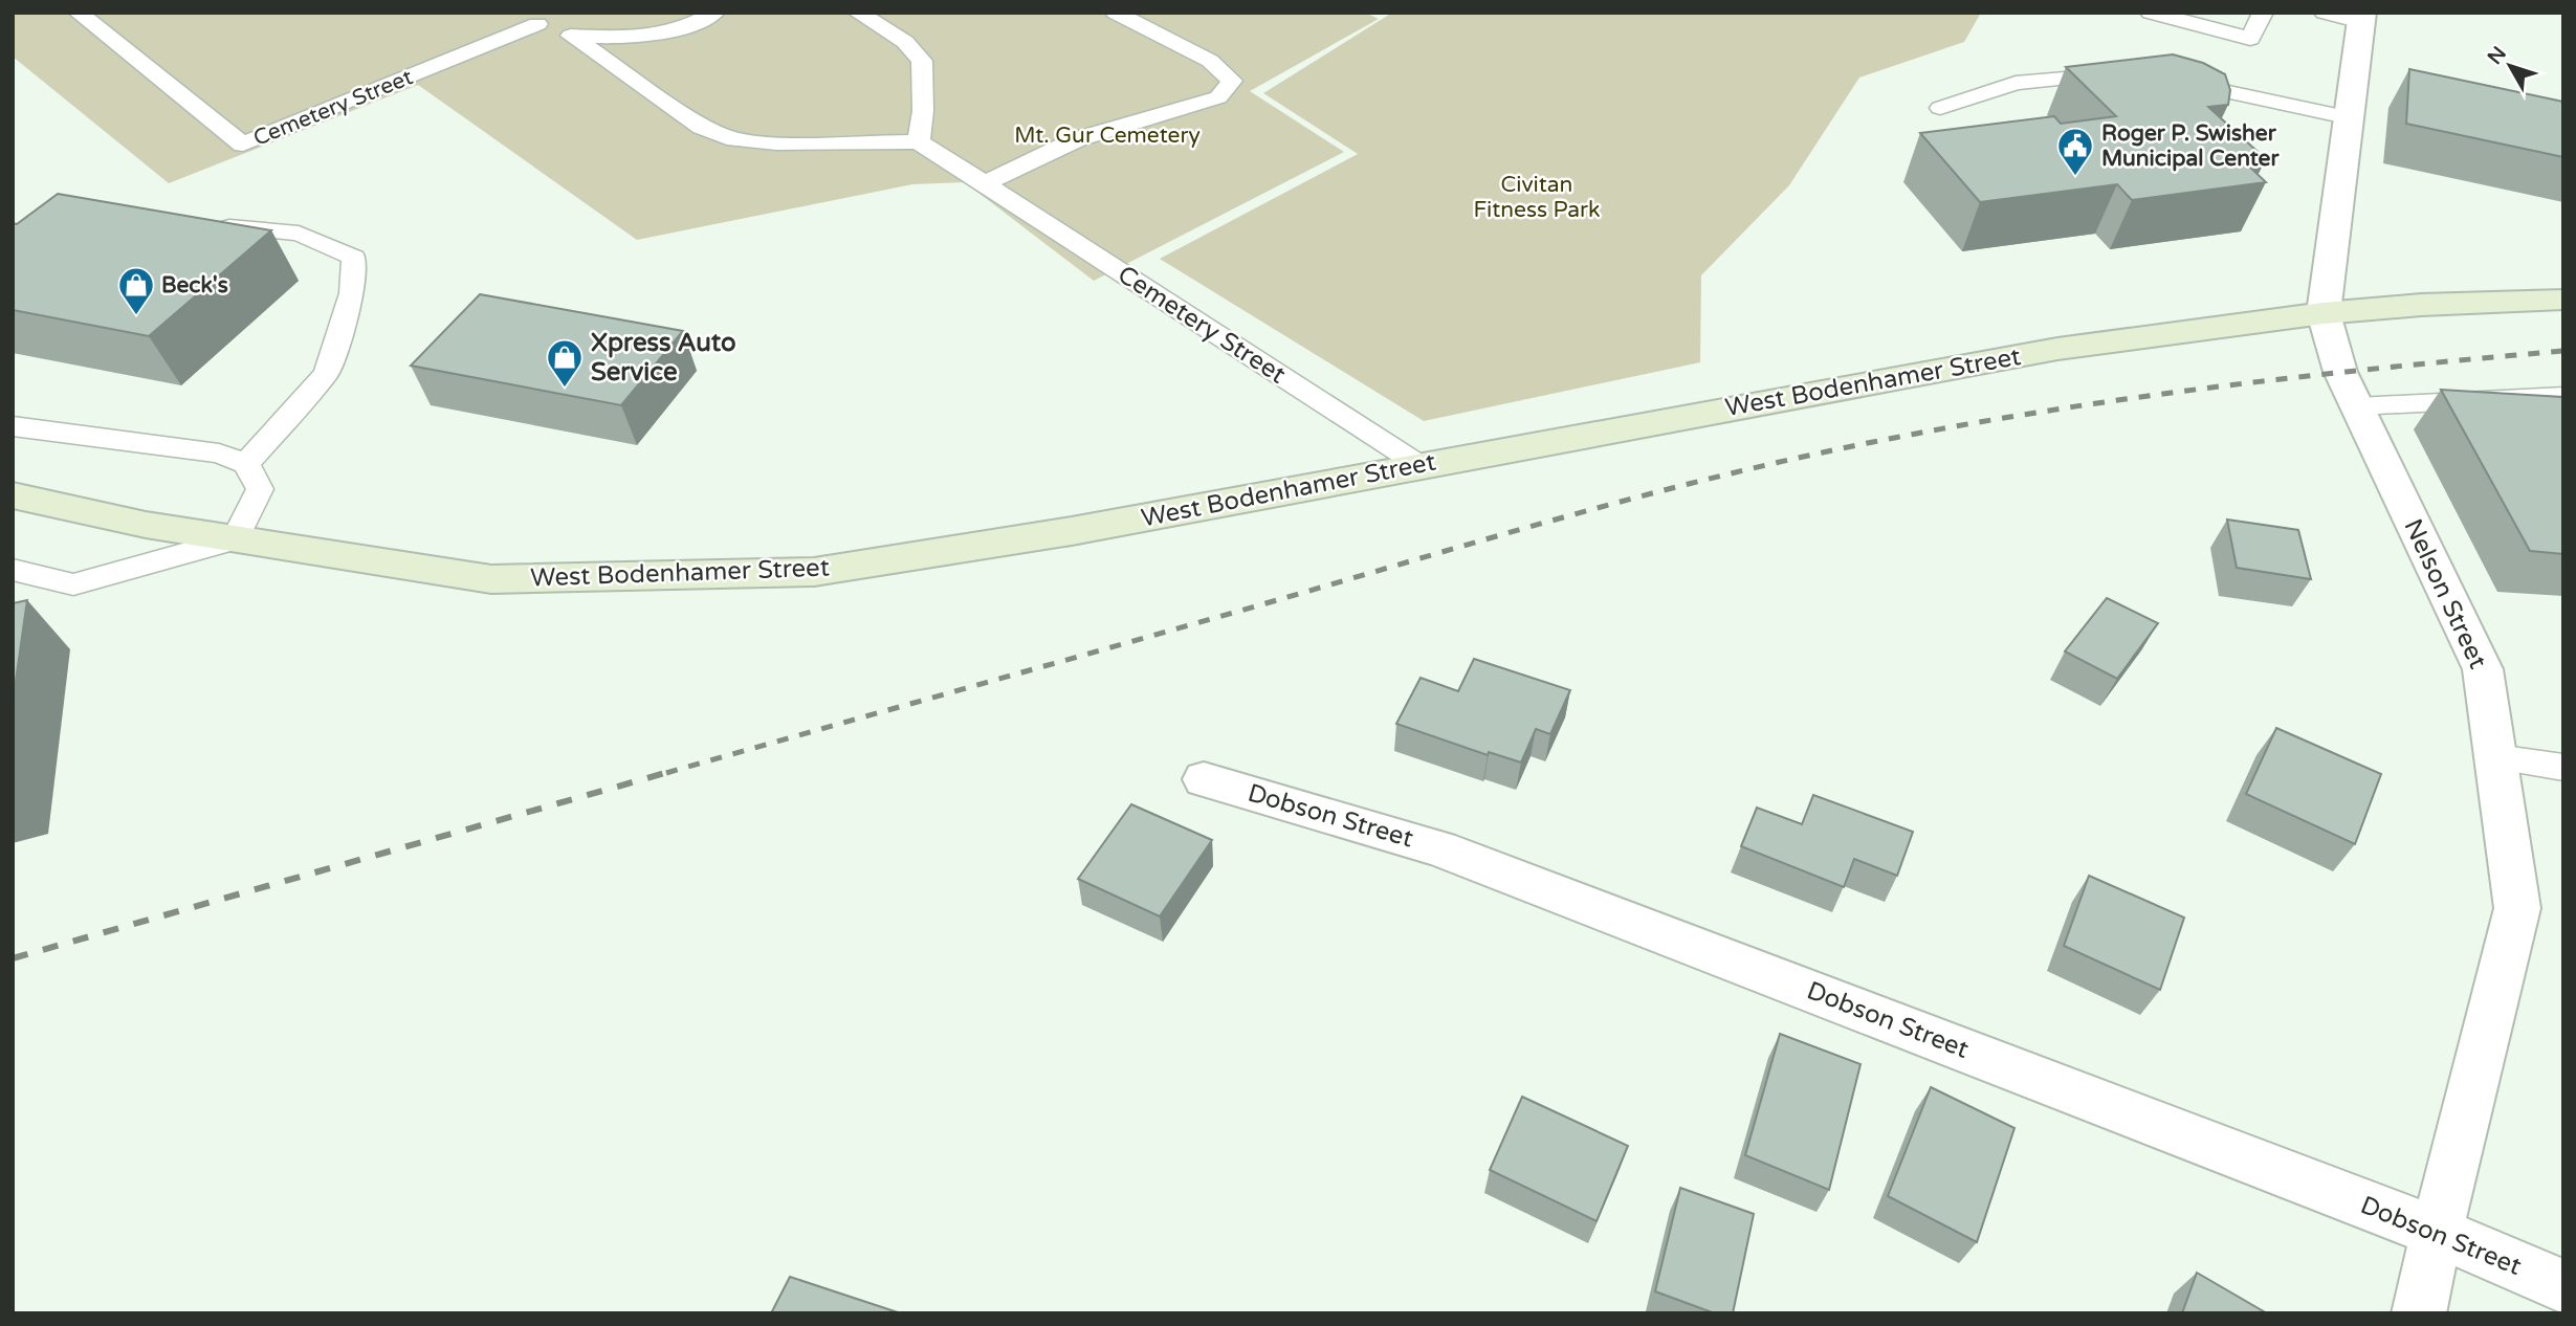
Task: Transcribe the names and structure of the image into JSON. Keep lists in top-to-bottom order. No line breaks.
{"streets":{"main road":["West Bodenhamer Street"],"street":["Nelson Street","Dobson Street"],"lane":["Cemetery Street"]},"crossings":[["Cemetery Street","West Bodenhamer Street"],["West Bodenhamer Street","Nelson Street"],["Nelson Street","Dobson Street"]],"parks":["Mt. Gur Cemetery","Civitan Fitness Park"],"places":{"public building":["Roger P. Swisher Municipal Center"],"shop":["Beck's","Xpress Auto Service"]},"north":"top left"}
